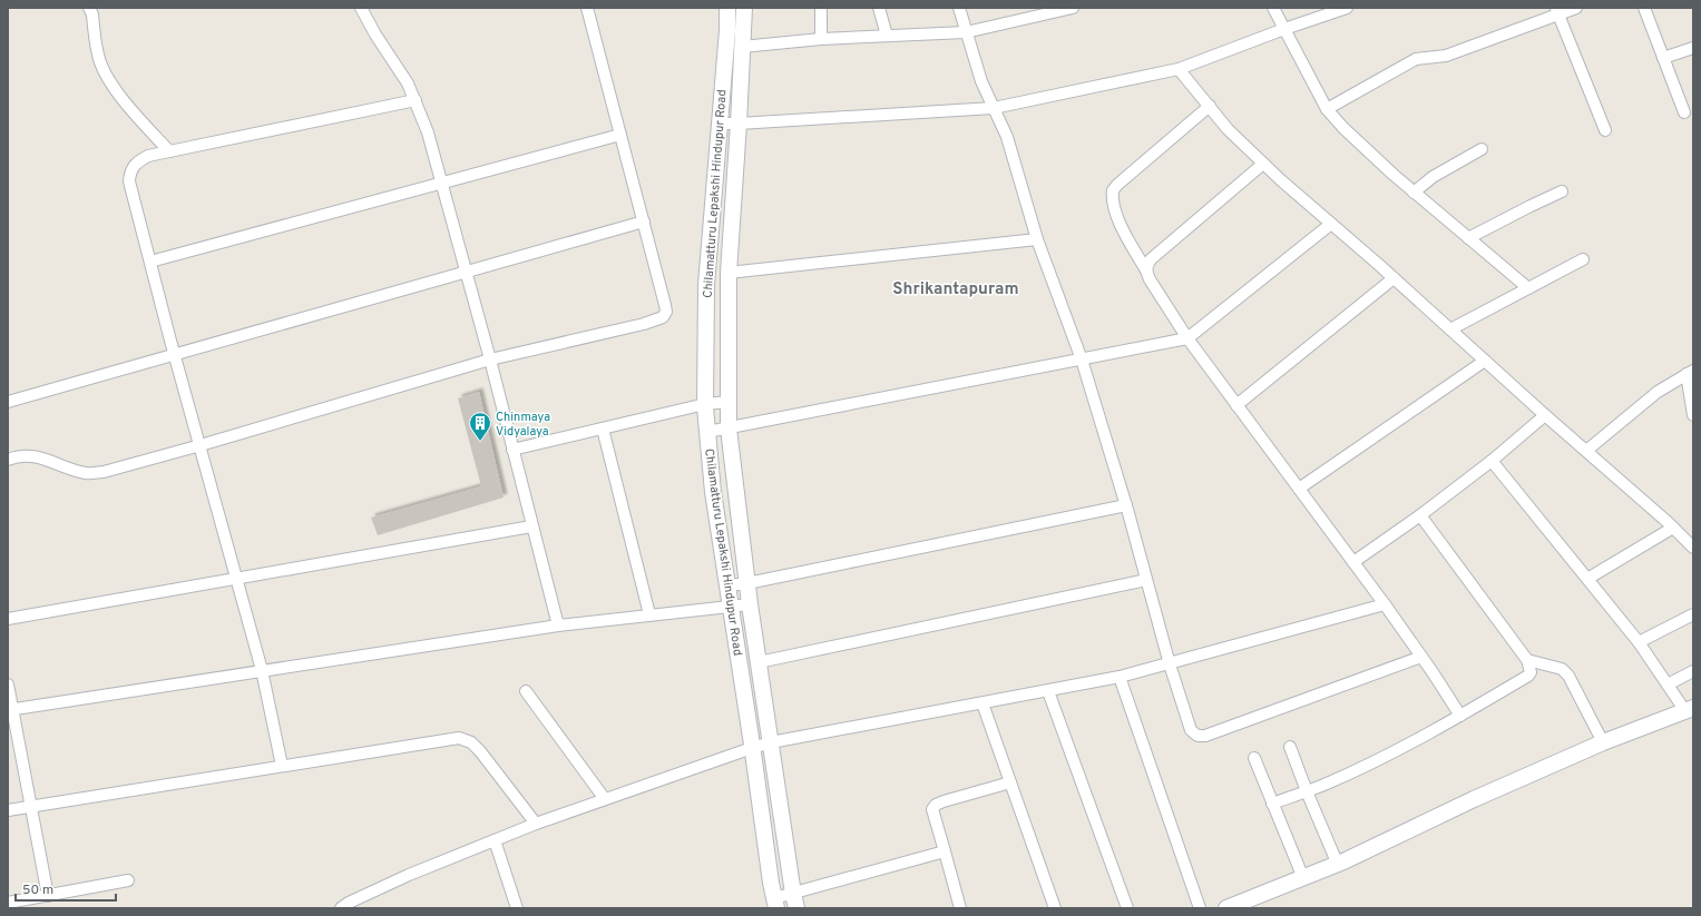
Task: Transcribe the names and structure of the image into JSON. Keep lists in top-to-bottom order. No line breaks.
{"streets":{"street":["Chilamatturu Lepakshi Hindupur Road"]},"districts":["Shrikantapuram"],"places":{"building":["Chinmaya Vidyalaya"]},"scale_bar":"50 m"}
